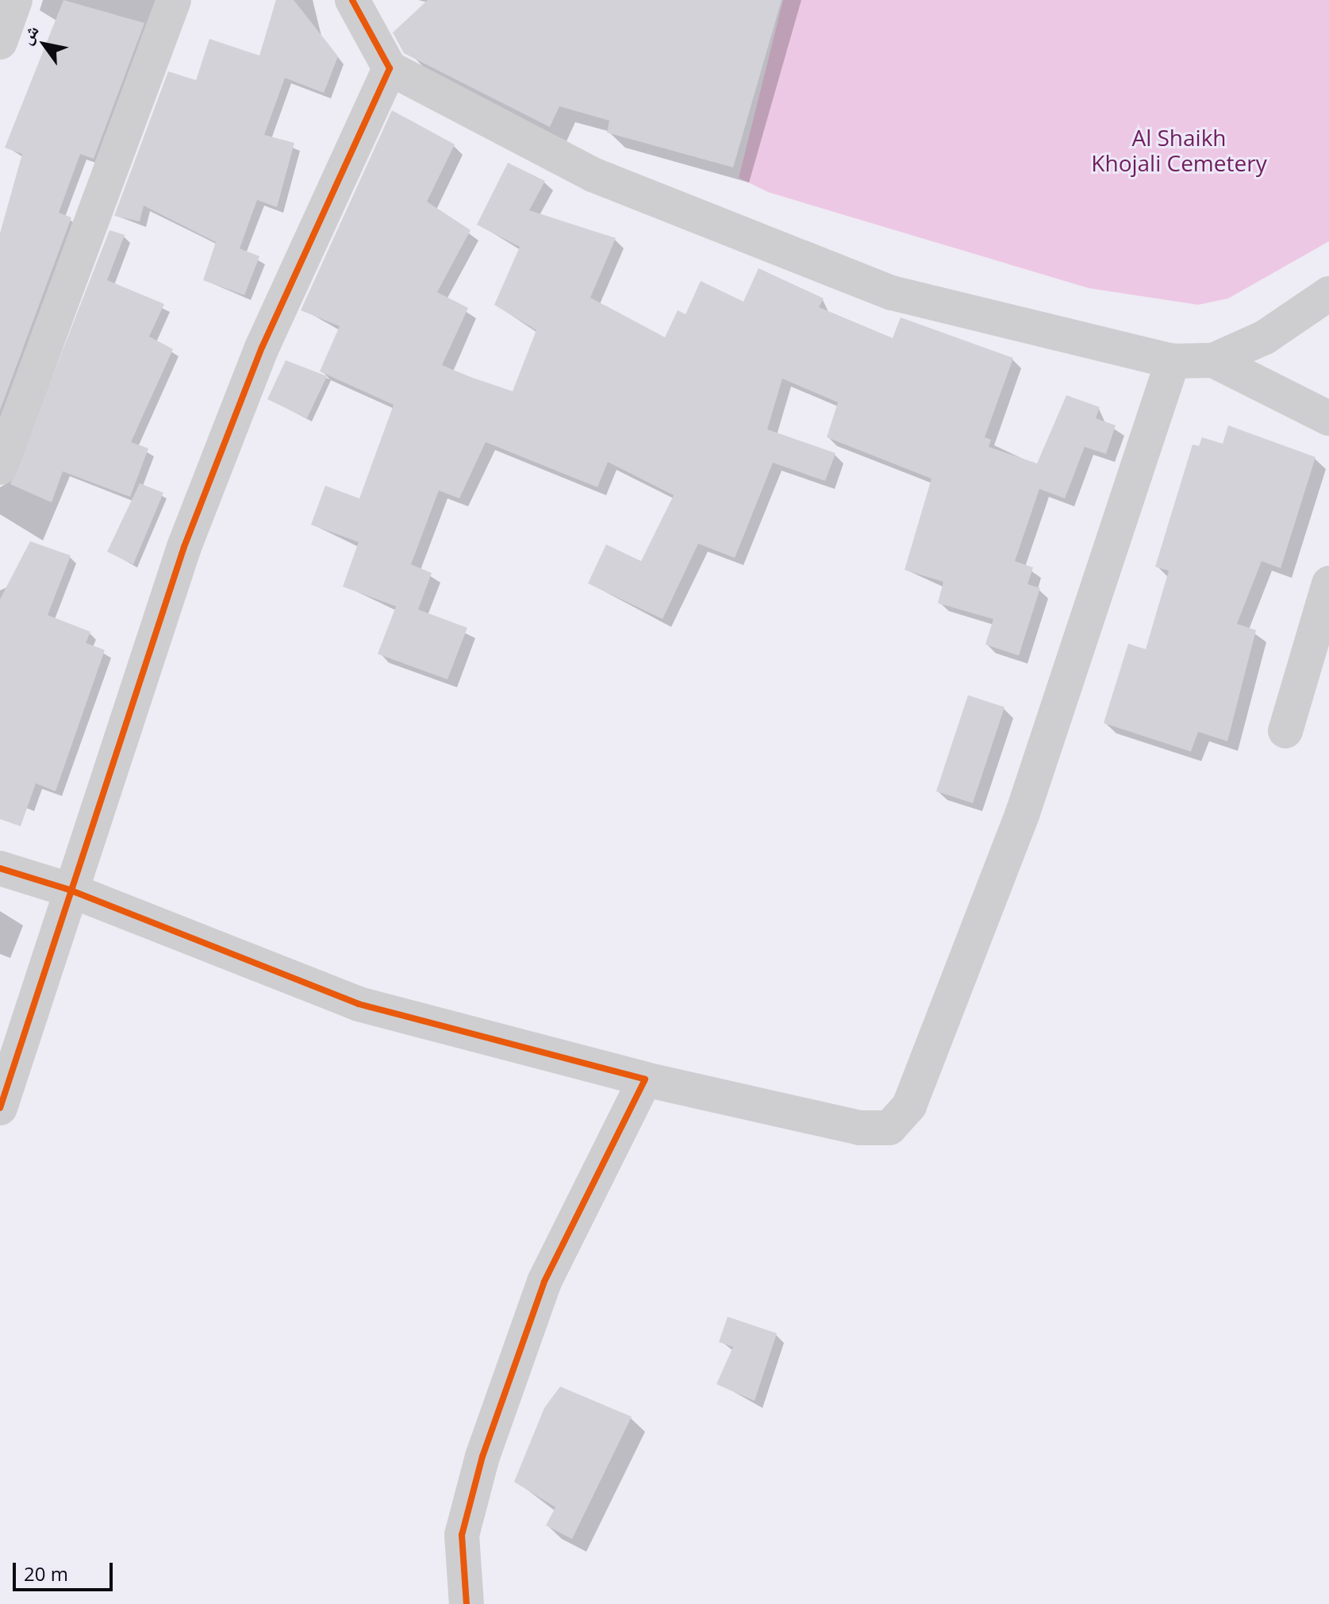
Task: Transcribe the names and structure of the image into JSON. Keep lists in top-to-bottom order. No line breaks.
{"parks":["Al Shaikh Khojali Cemetery"],"scale_bar":"20 m","north":"top left"}
